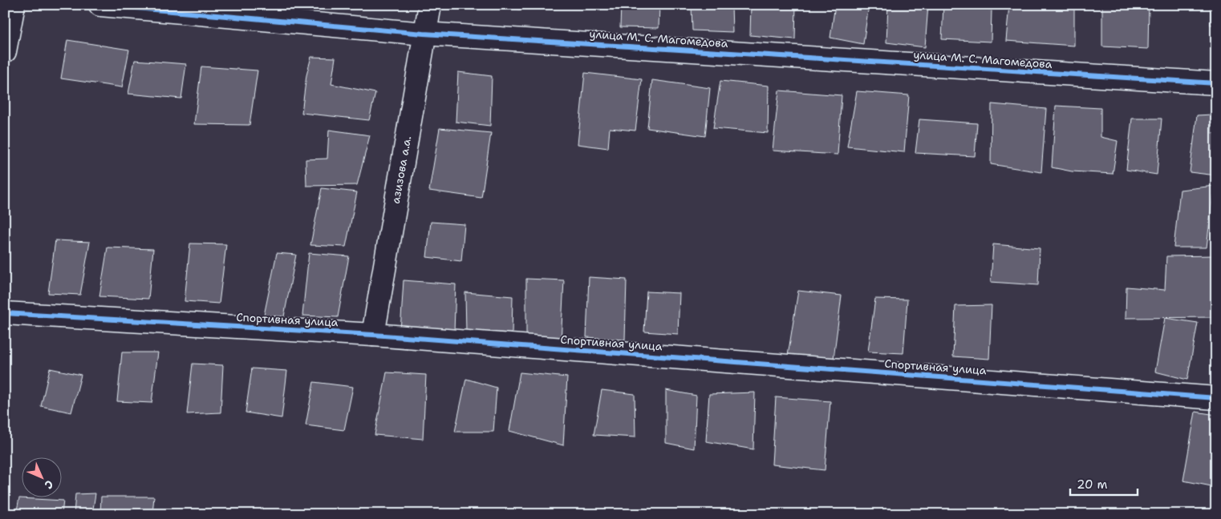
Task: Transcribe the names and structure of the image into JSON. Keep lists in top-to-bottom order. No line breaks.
{"streets":{"street":["улица М. С. Магомедова","азизова а.а.","Спортивная улица"]},"crossings":[["улица М. С. Магомедова","азизова а.а."],["азизова а.а.","Спортивная улица"]],"scale_bar":"20 m","north":"bottom right"}
